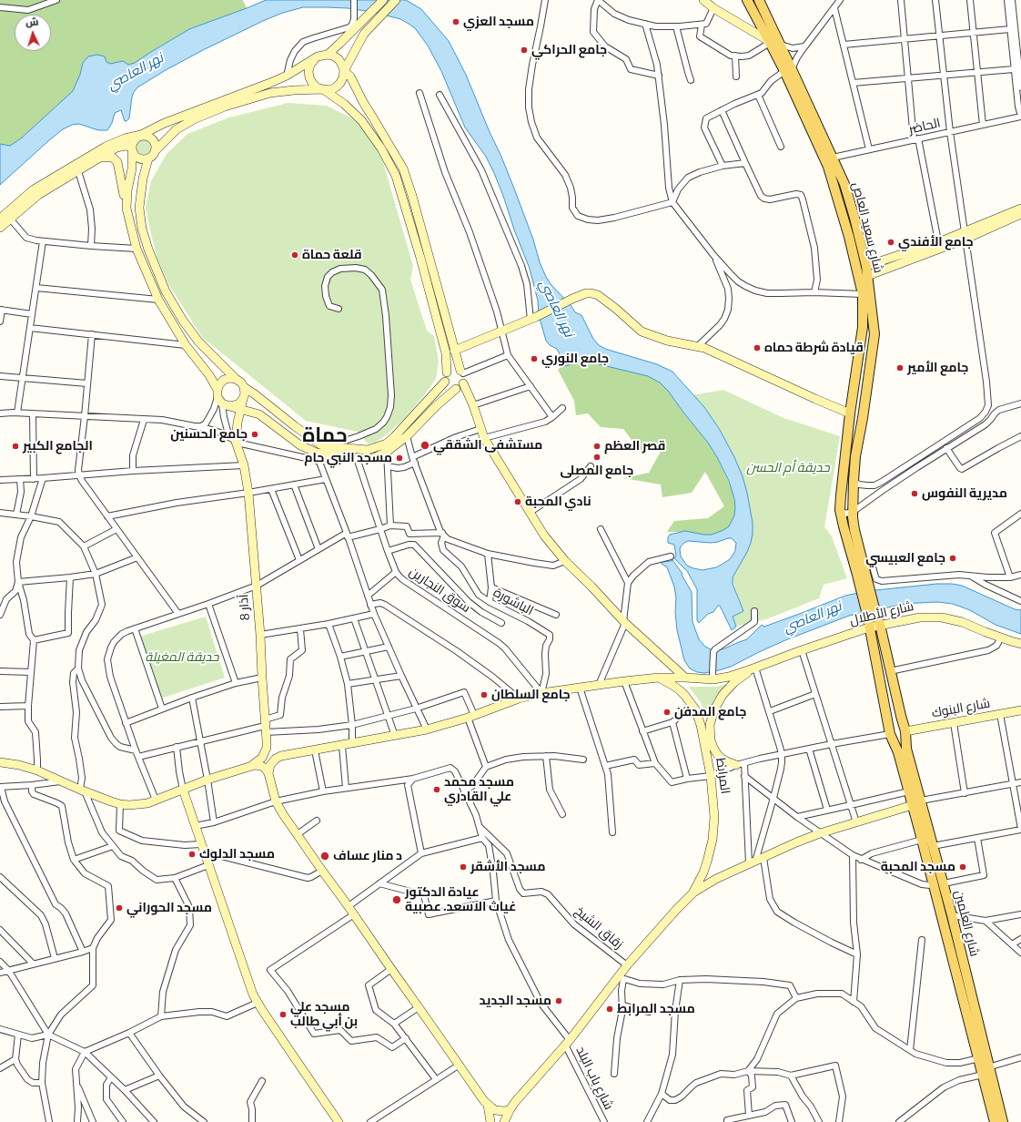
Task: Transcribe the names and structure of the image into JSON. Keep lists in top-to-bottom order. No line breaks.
{"streets":{"main road":["شارع سعيد العاص","8 آذار","شارع الأطلال","شارع البنوك","المرابط","شارع العلمين"],"street":["الحاضر","سوق النجارين","الباشورة","زقاق الشيخ","شارع باب البلد"]},"crossings":[["الحاضر","شارع سعيد العاص"],["سوق النجارين","الباشورة"],["سوق النجارين","شارع الأطلال"],["الباشورة","شارع الأطلال"],["شارع الأطلال","المرابط"],["شارع الأطلال","شارع العلمين"],["شارع البنوك","شارع العلمين"],["زقاق الشيخ","شارع باب البلد"]],"districts":["حماة"],"water":["نهر العاصي"],"parks":["حديقة أم الحسن","حديقة المغيلة"],"places":["مسجد العزي","جامع الحراكي","جامع الأفندي","قلعة حماة","قيادة شرطة حماه","جامع النوري","جامع الأمير","جامع الحسنين","مستشفى الشققي","الجامع الكبير","قصر العظم","جامع المصلى","مسجد النبي حام","مديرية النفوس","نادي المحبة","جامع العبيسي","جامع السلطان","جامع المدفن","مسجد محمد علي القادري","مسجد الدلوك","د منار عساف","مسجد الأشقر","مسجد المحبة","عيادة الدكتور غياث الاسعد. عصبية","مسجد الحوراني","مسجد الجديد","مسجد المرابط","مسجد علي بن أبي طالب"],"north":"top"}
